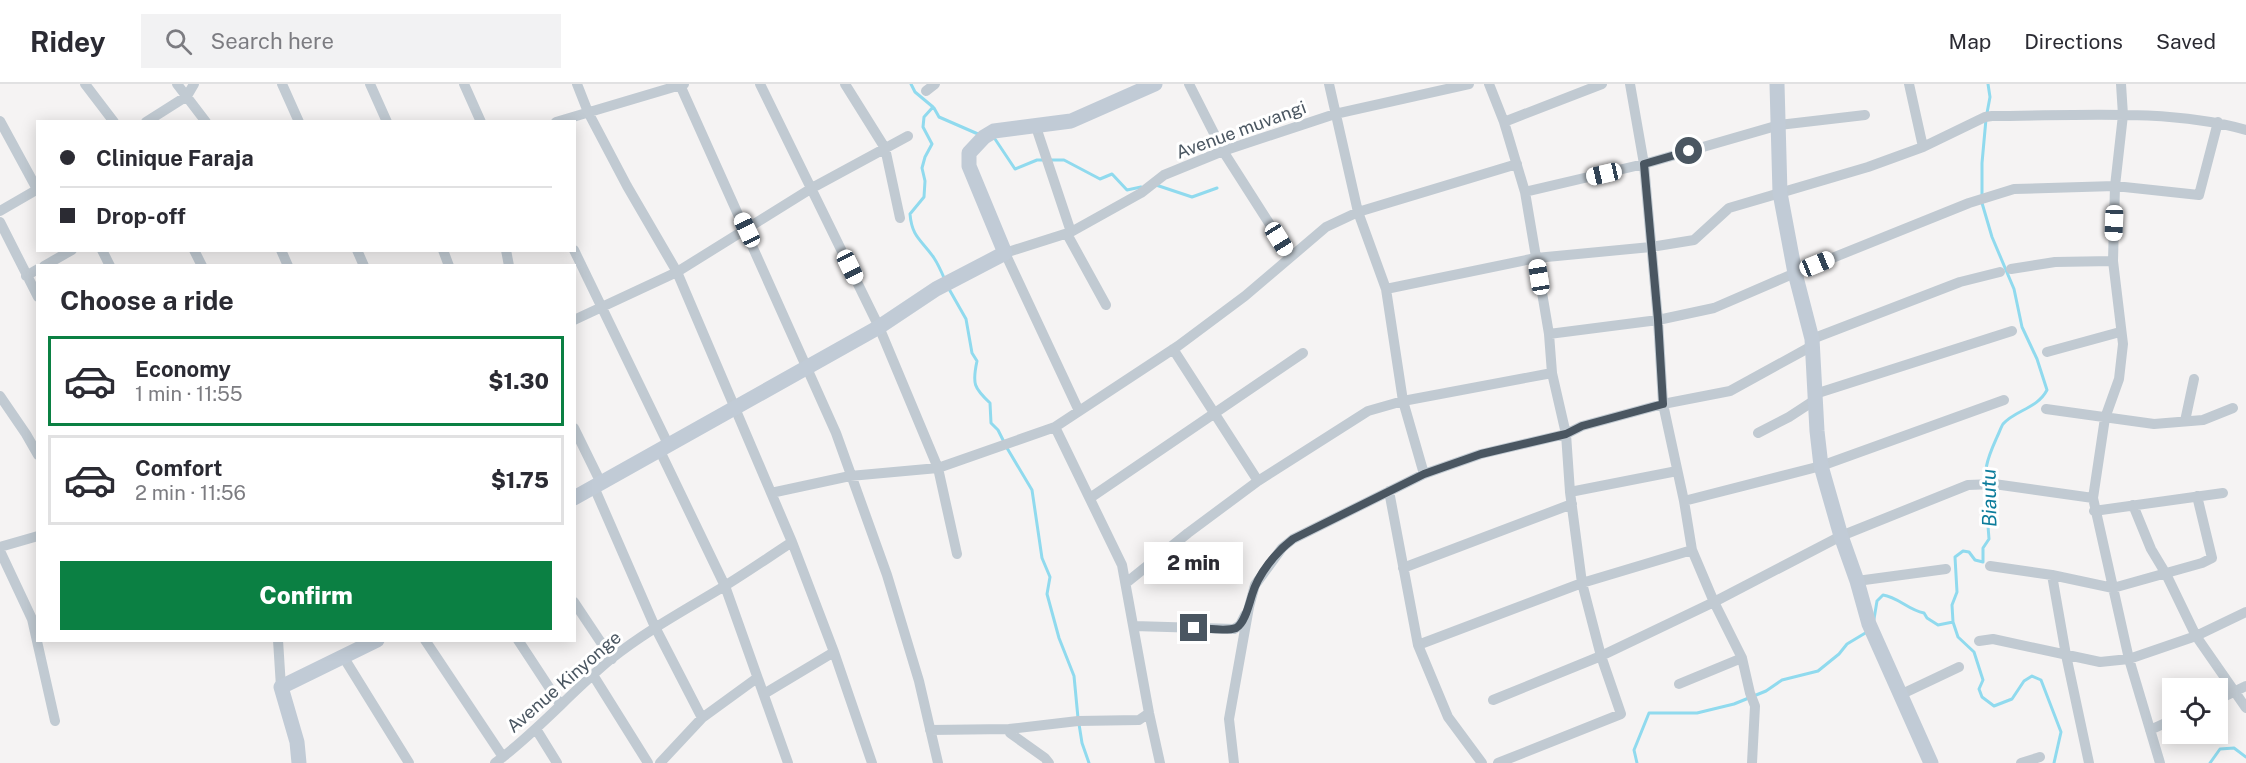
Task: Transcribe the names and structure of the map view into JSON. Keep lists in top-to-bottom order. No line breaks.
{"streets":{"street":["Avenue muvangi","Avenue Kinyonge"]},"water":["Biautu"],"page":{"header":"Ridey","search":"Search here","nav":["Map","Directions","Saved"],"banner":["Clinique Faraja","Drop-off"],"heading":"Choose a ride","list":[{"name":"Economy","note":"1 min · 11:55","value":"$1.30"},{"name":"Comfort","note":"2 min · 11:56","value":"$1.75"}],"bubble":"2 min","buttons":"Confirm"}}
